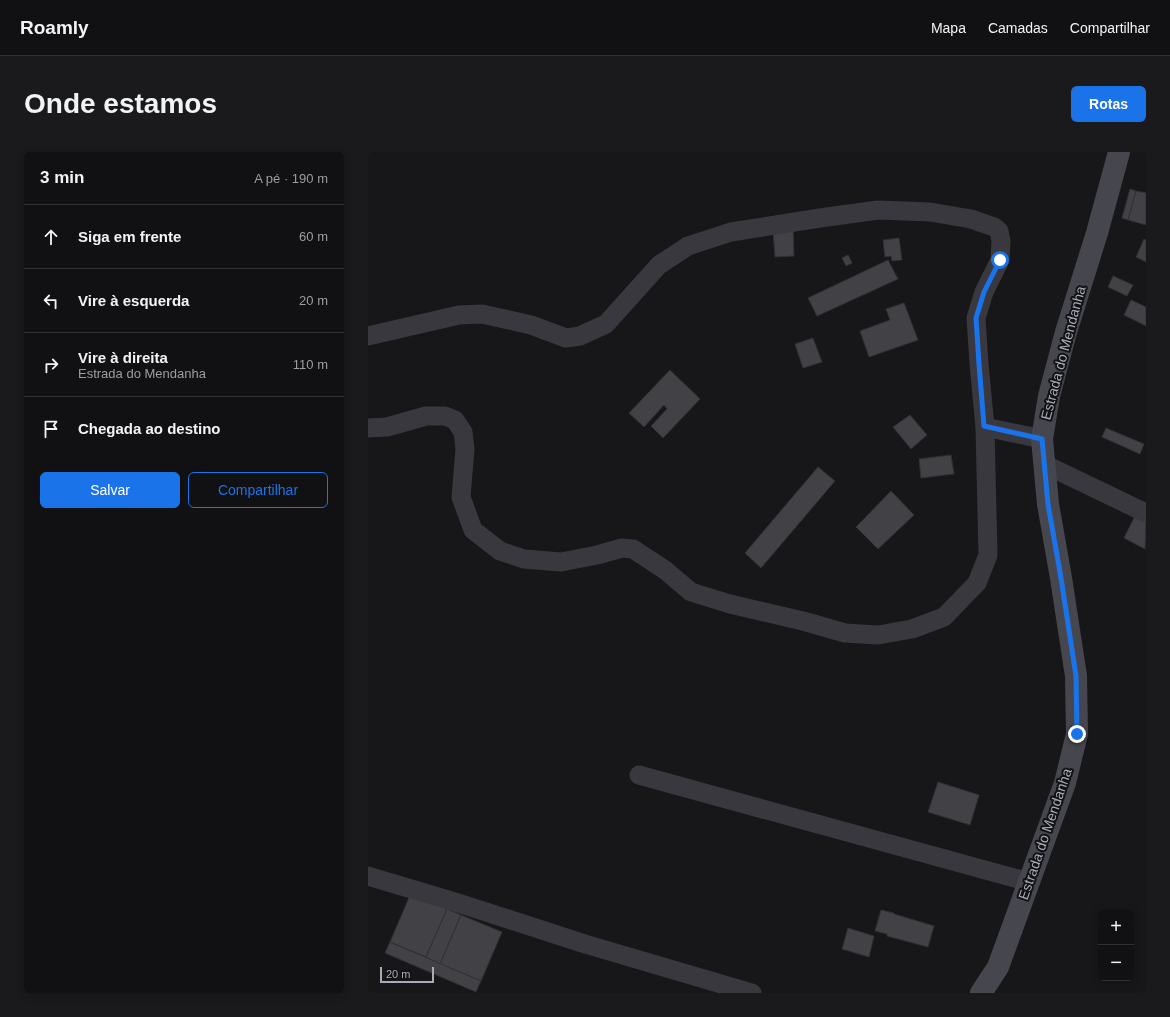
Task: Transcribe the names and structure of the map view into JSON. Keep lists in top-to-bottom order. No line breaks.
{"streets":{"main road":["Estrada do Mendanha"]},"scale_bar":"20 m","page":{"header":"Roamly","nav":["Mapa","Camadas","Compartilhar"],"buttons":["Rotas",["Salvar","Compartilhar"]],"title":"Onde estamos","heading":["3 min","A pé · 190 m"],"list":[["Siga em frente","60 m"],["Vire à esquerda","20 m"],["Vire à direita","Estrada do Mendanha","110 m"],"Chegada ao destino"],"map_buttons":["+","−"],"scale":"20 m"}}
